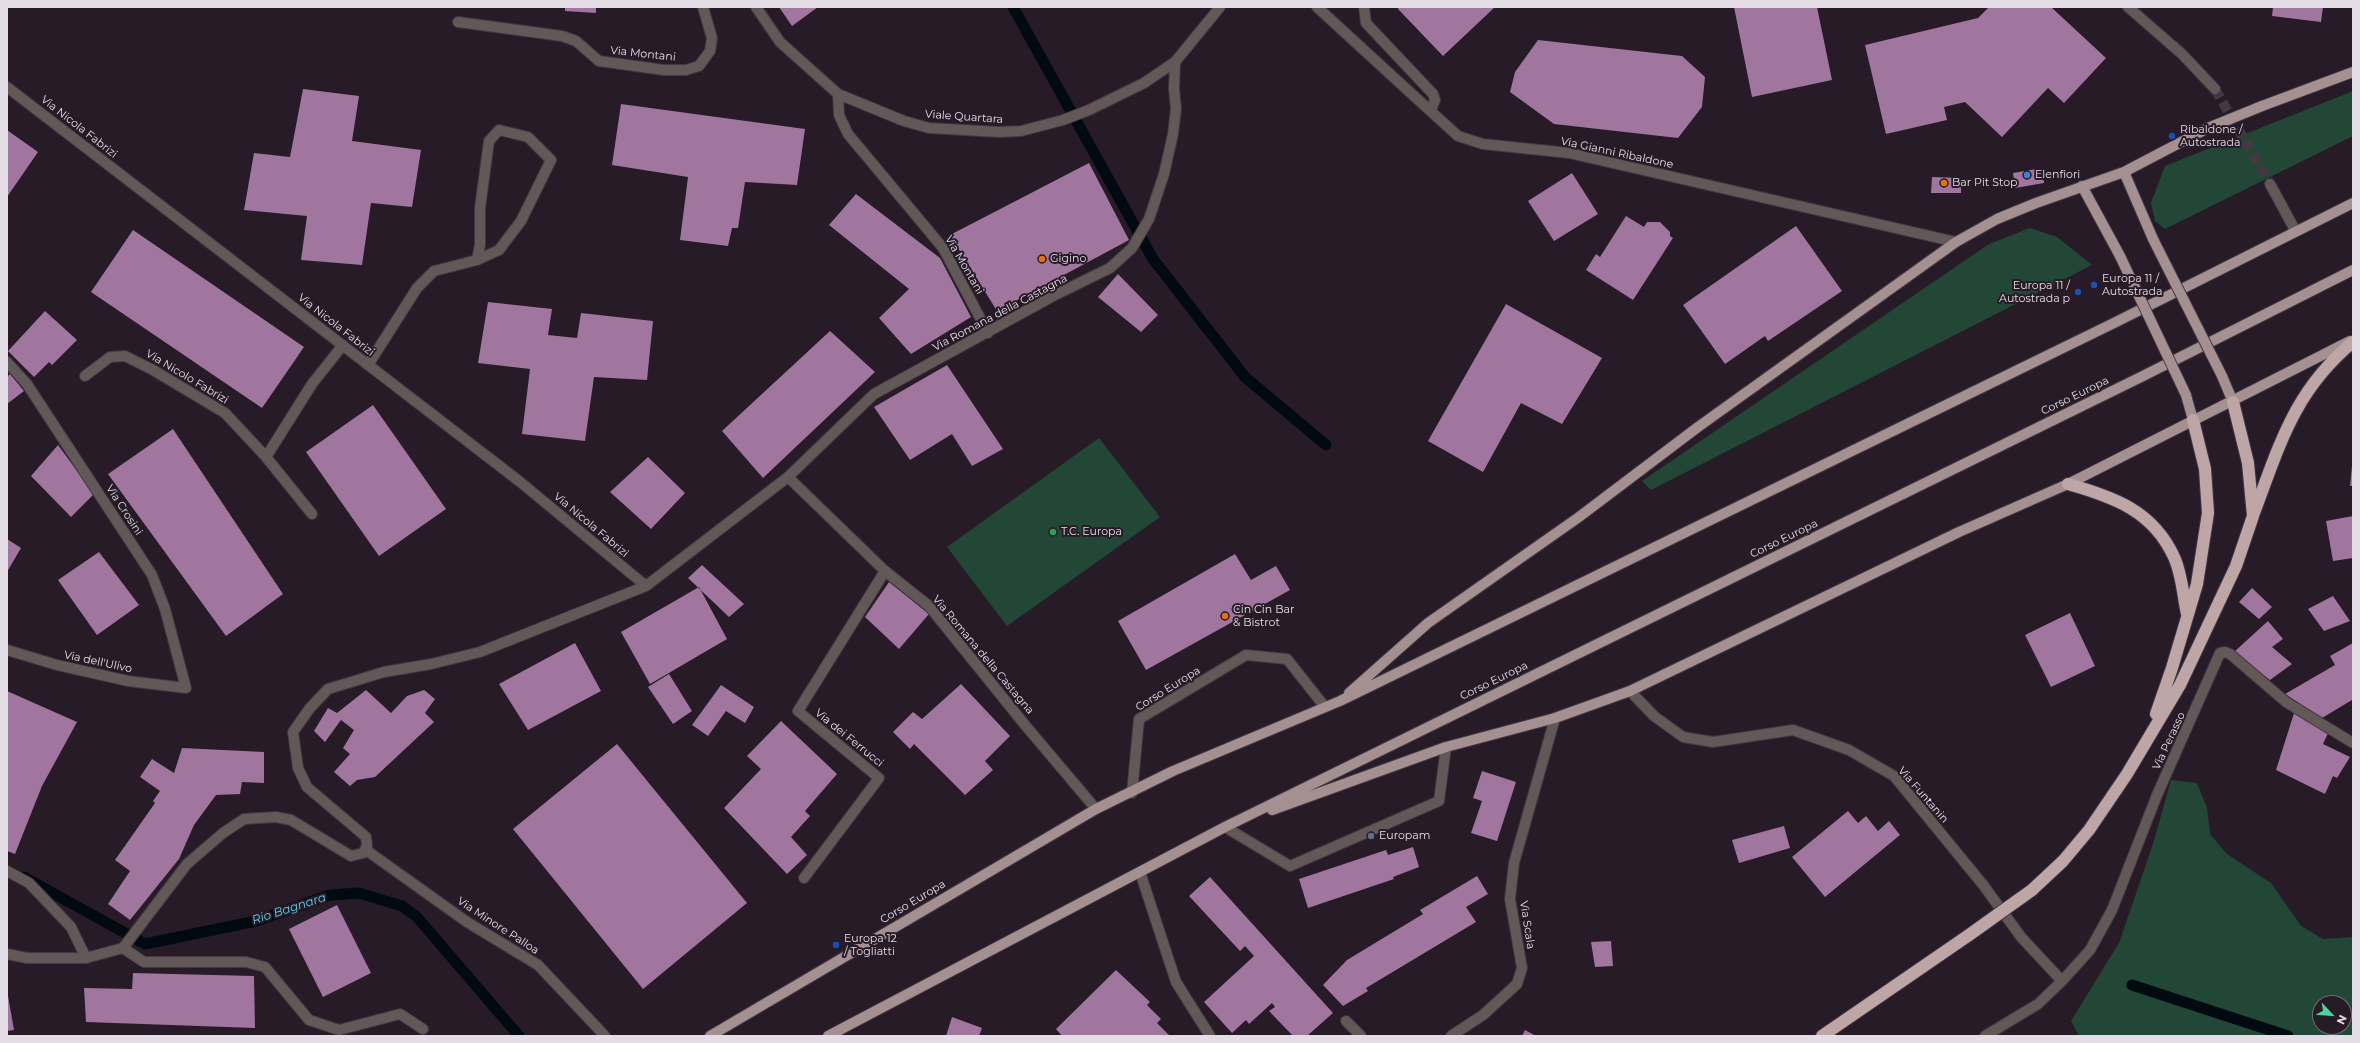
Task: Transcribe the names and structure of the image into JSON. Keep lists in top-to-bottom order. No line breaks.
{"streets":{"main road":["Corso Europa"],"street":["Via Montani","Viale Quartara","Via Nicola Fabrizi","Via Gianni Ribaldone","Via Romana della Castagna","Via Nicolo Fabrizi","Via Crosini","Via dell'Ulivo","Via dei Ferrucci","Via Perasso","Via Funtanin","Via Scala","Via Minore Palloa"]},"crossings":[["Via Montani","Viale Quartara"],["Via Montani","Via Romana della Castagna"],["Viale Quartara","Via Romana della Castagna"],["Via Nicola Fabrizi","Via Romana della Castagna"],["Via Romana della Castagna","Corso Europa"],["Via Romana della Castagna","Via dei Ferrucci"],["Via Romana della Castagna","Via Minore Palloa"],["Via Crosini","Via dell'Ulivo"],["Via Perasso","Via Funtanin"]],"water":["Rio Bagnara"],"places":["Ribaldone / Autostrada","Elenfiori","Bar Pit Stop","Gigino","Europa 11 / Autostrada","Europa 11 / Autostrada p","T.C. Europa","Cin Cin Bar & Bistrot","Europam","Europa 12 / Togliatti"],"north":"bottom right"}
